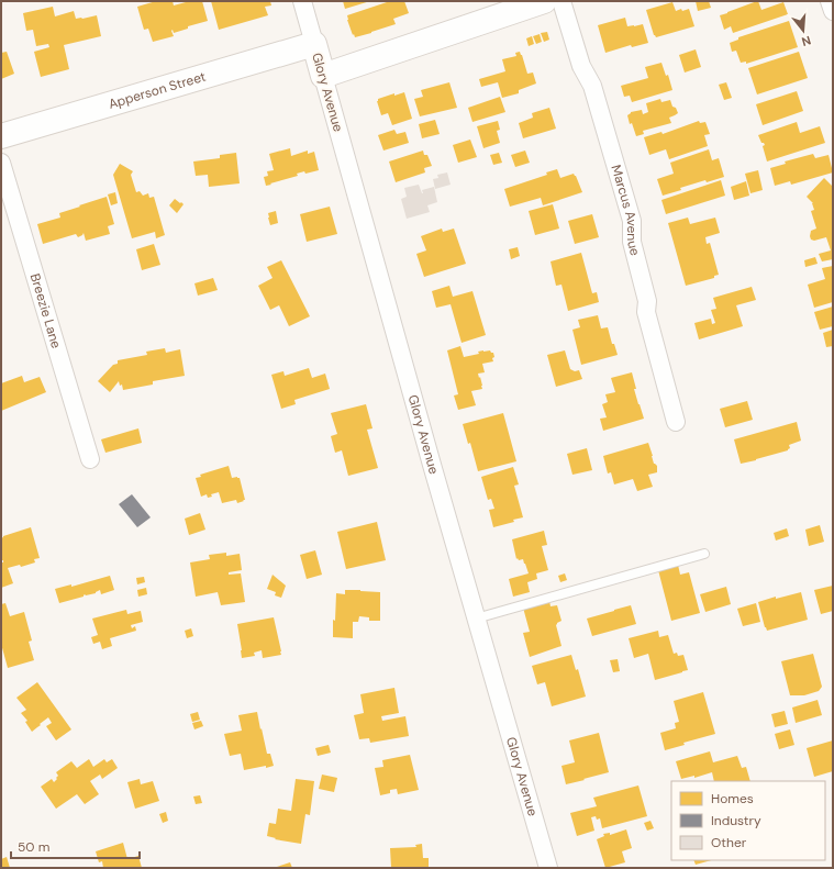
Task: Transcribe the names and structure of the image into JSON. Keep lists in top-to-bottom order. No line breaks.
{"streets":{"street":["Apperson Street","Glory Avenue","Marcus Avenue","Breezie Lane"]},"crossings":[["Apperson Street","Glory Avenue"]],"legend":["Homes","Industry","Other"],"scale_bar":"50 m","north":"bottom"}
